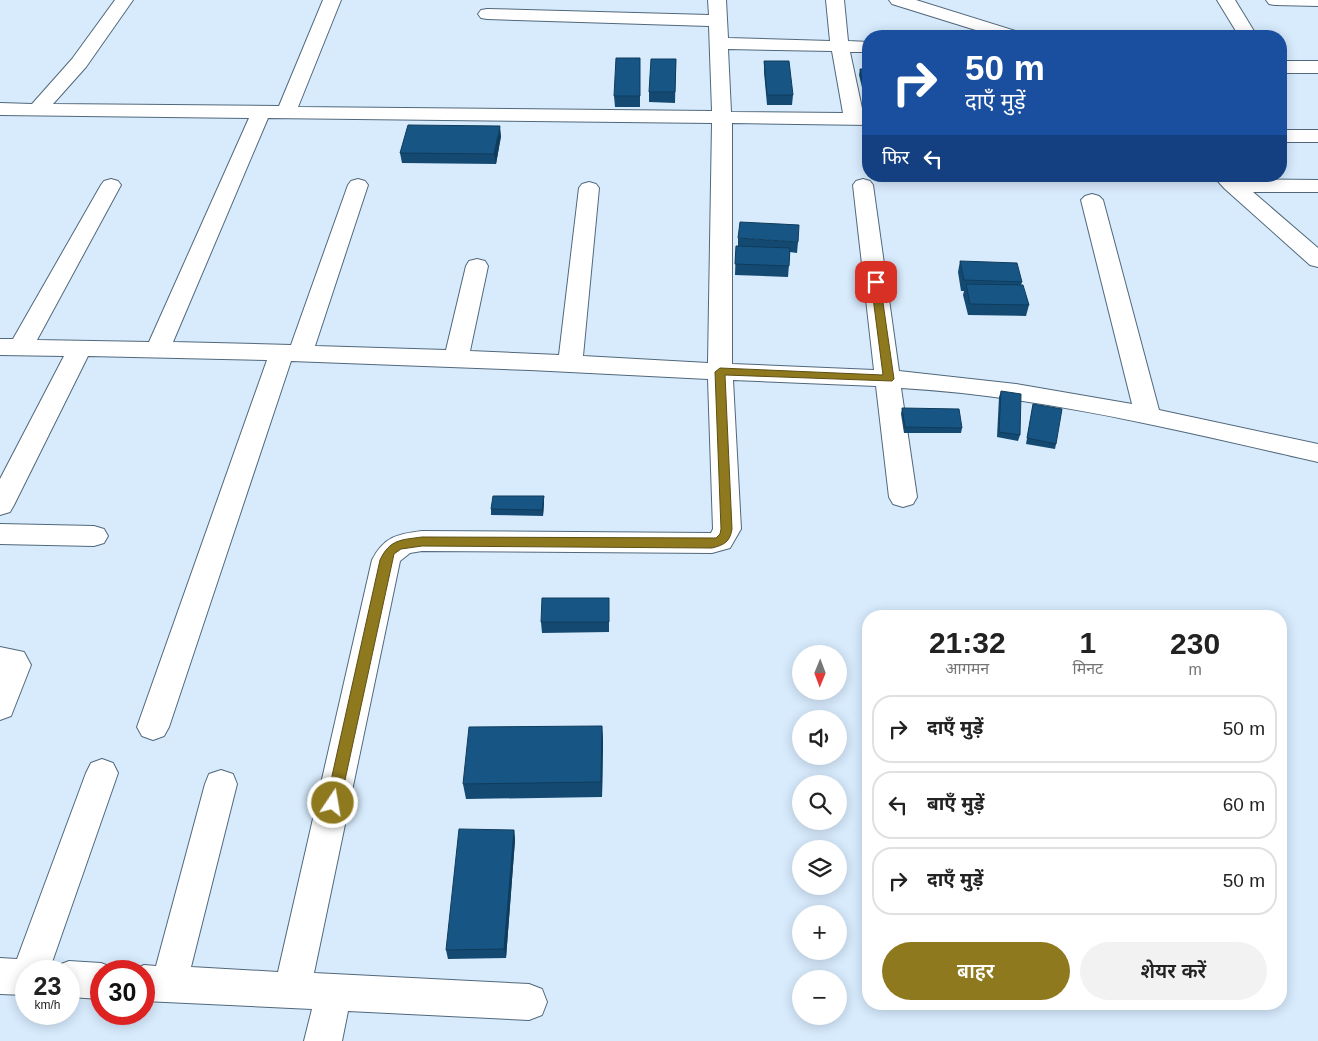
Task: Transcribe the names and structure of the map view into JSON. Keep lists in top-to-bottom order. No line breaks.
{"north":"bottom","page":{"turn":["50 m","दाएँ मुड़ें"],"then":"फिर","eta":["21:32","आगमन","1","मिनट","230","m"],"map_buttons":["+","−"],"list":[{"name":"दाएँ मुड़ें","value":"50 m"},{"name":"बाएँ मुड़ें","value":"60 m"},{"name":"दाएँ मुड़ें","value":"50 m"}],"buttons":["बाहर","शेयर करें"],"speed":"23 km/h","limit":"30"}}
